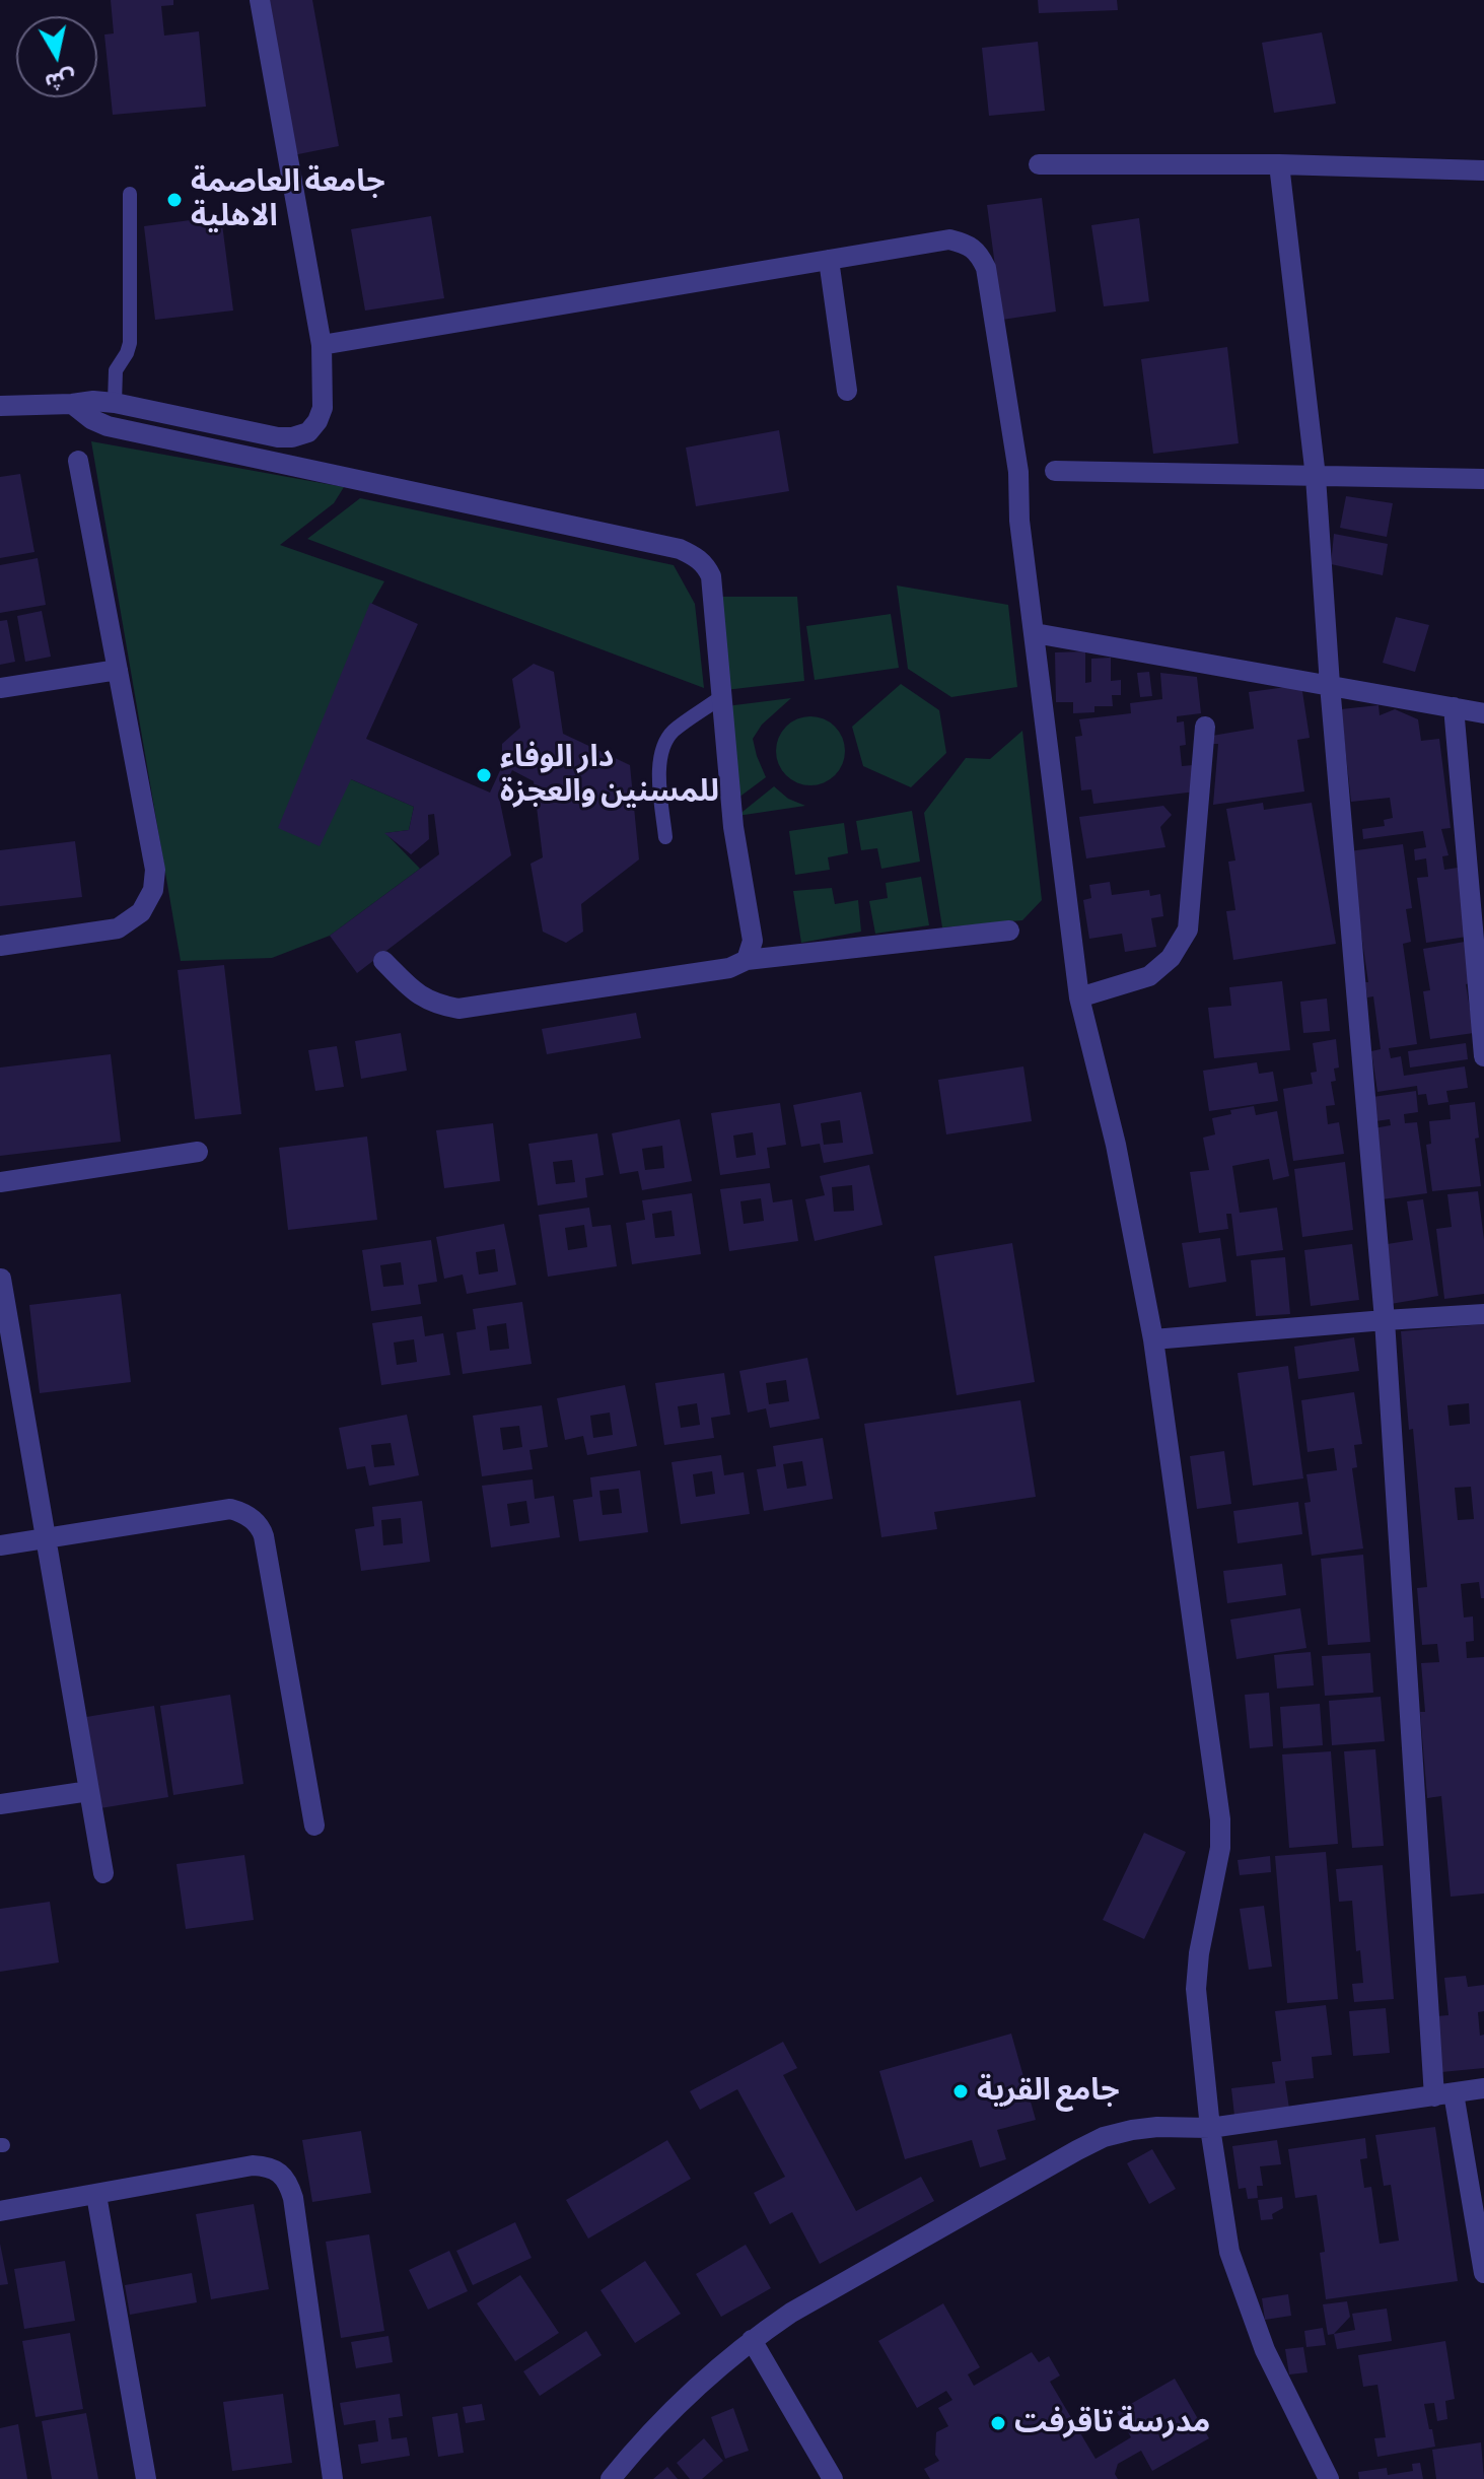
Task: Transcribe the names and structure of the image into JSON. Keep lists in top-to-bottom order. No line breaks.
{"places":["جامعة العاصمة الاهلية","دار الوفاء للمسنين والعجزة","جامع القرية","مدرسة تاقرفت"],"north":"bottom"}
